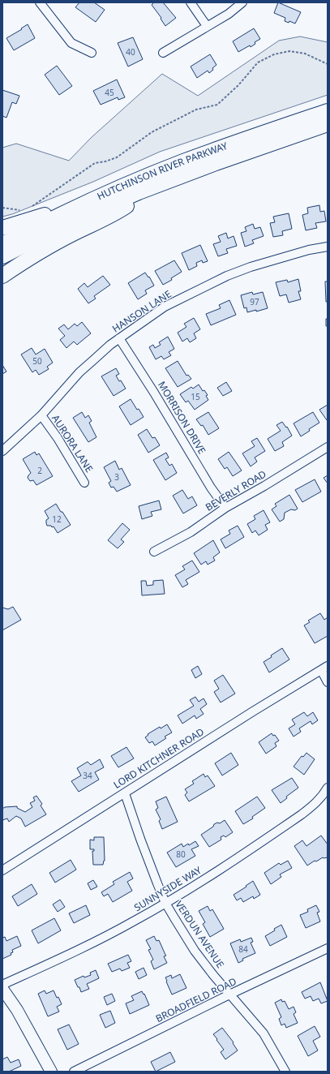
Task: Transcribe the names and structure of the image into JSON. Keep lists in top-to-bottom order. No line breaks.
{"streets":{"highway":["HUTCHINSON RIVER PARKWAY"],"street":["HANSON LANE","MORRISON DRIVE","AURORA LANE","BEVERLY ROAD","LORD KITCHNER ROAD","SUNNYSIDE WAY","VERDUN AVENUE","BROADFIELD ROAD"]},"crossings":[["HANSON LANE","MORRISON DRIVE"],["HANSON LANE","AURORA LANE"],["MORRISON DRIVE","BEVERLY ROAD"],["LORD KITCHNER ROAD","VERDUN AVENUE"],["SUNNYSIDE WAY","VERDUN AVENUE"],["VERDUN AVENUE","BROADFIELD ROAD"]],"house_numbers":["40","45","97","50","15","2","3","12","34","80","84"]}
